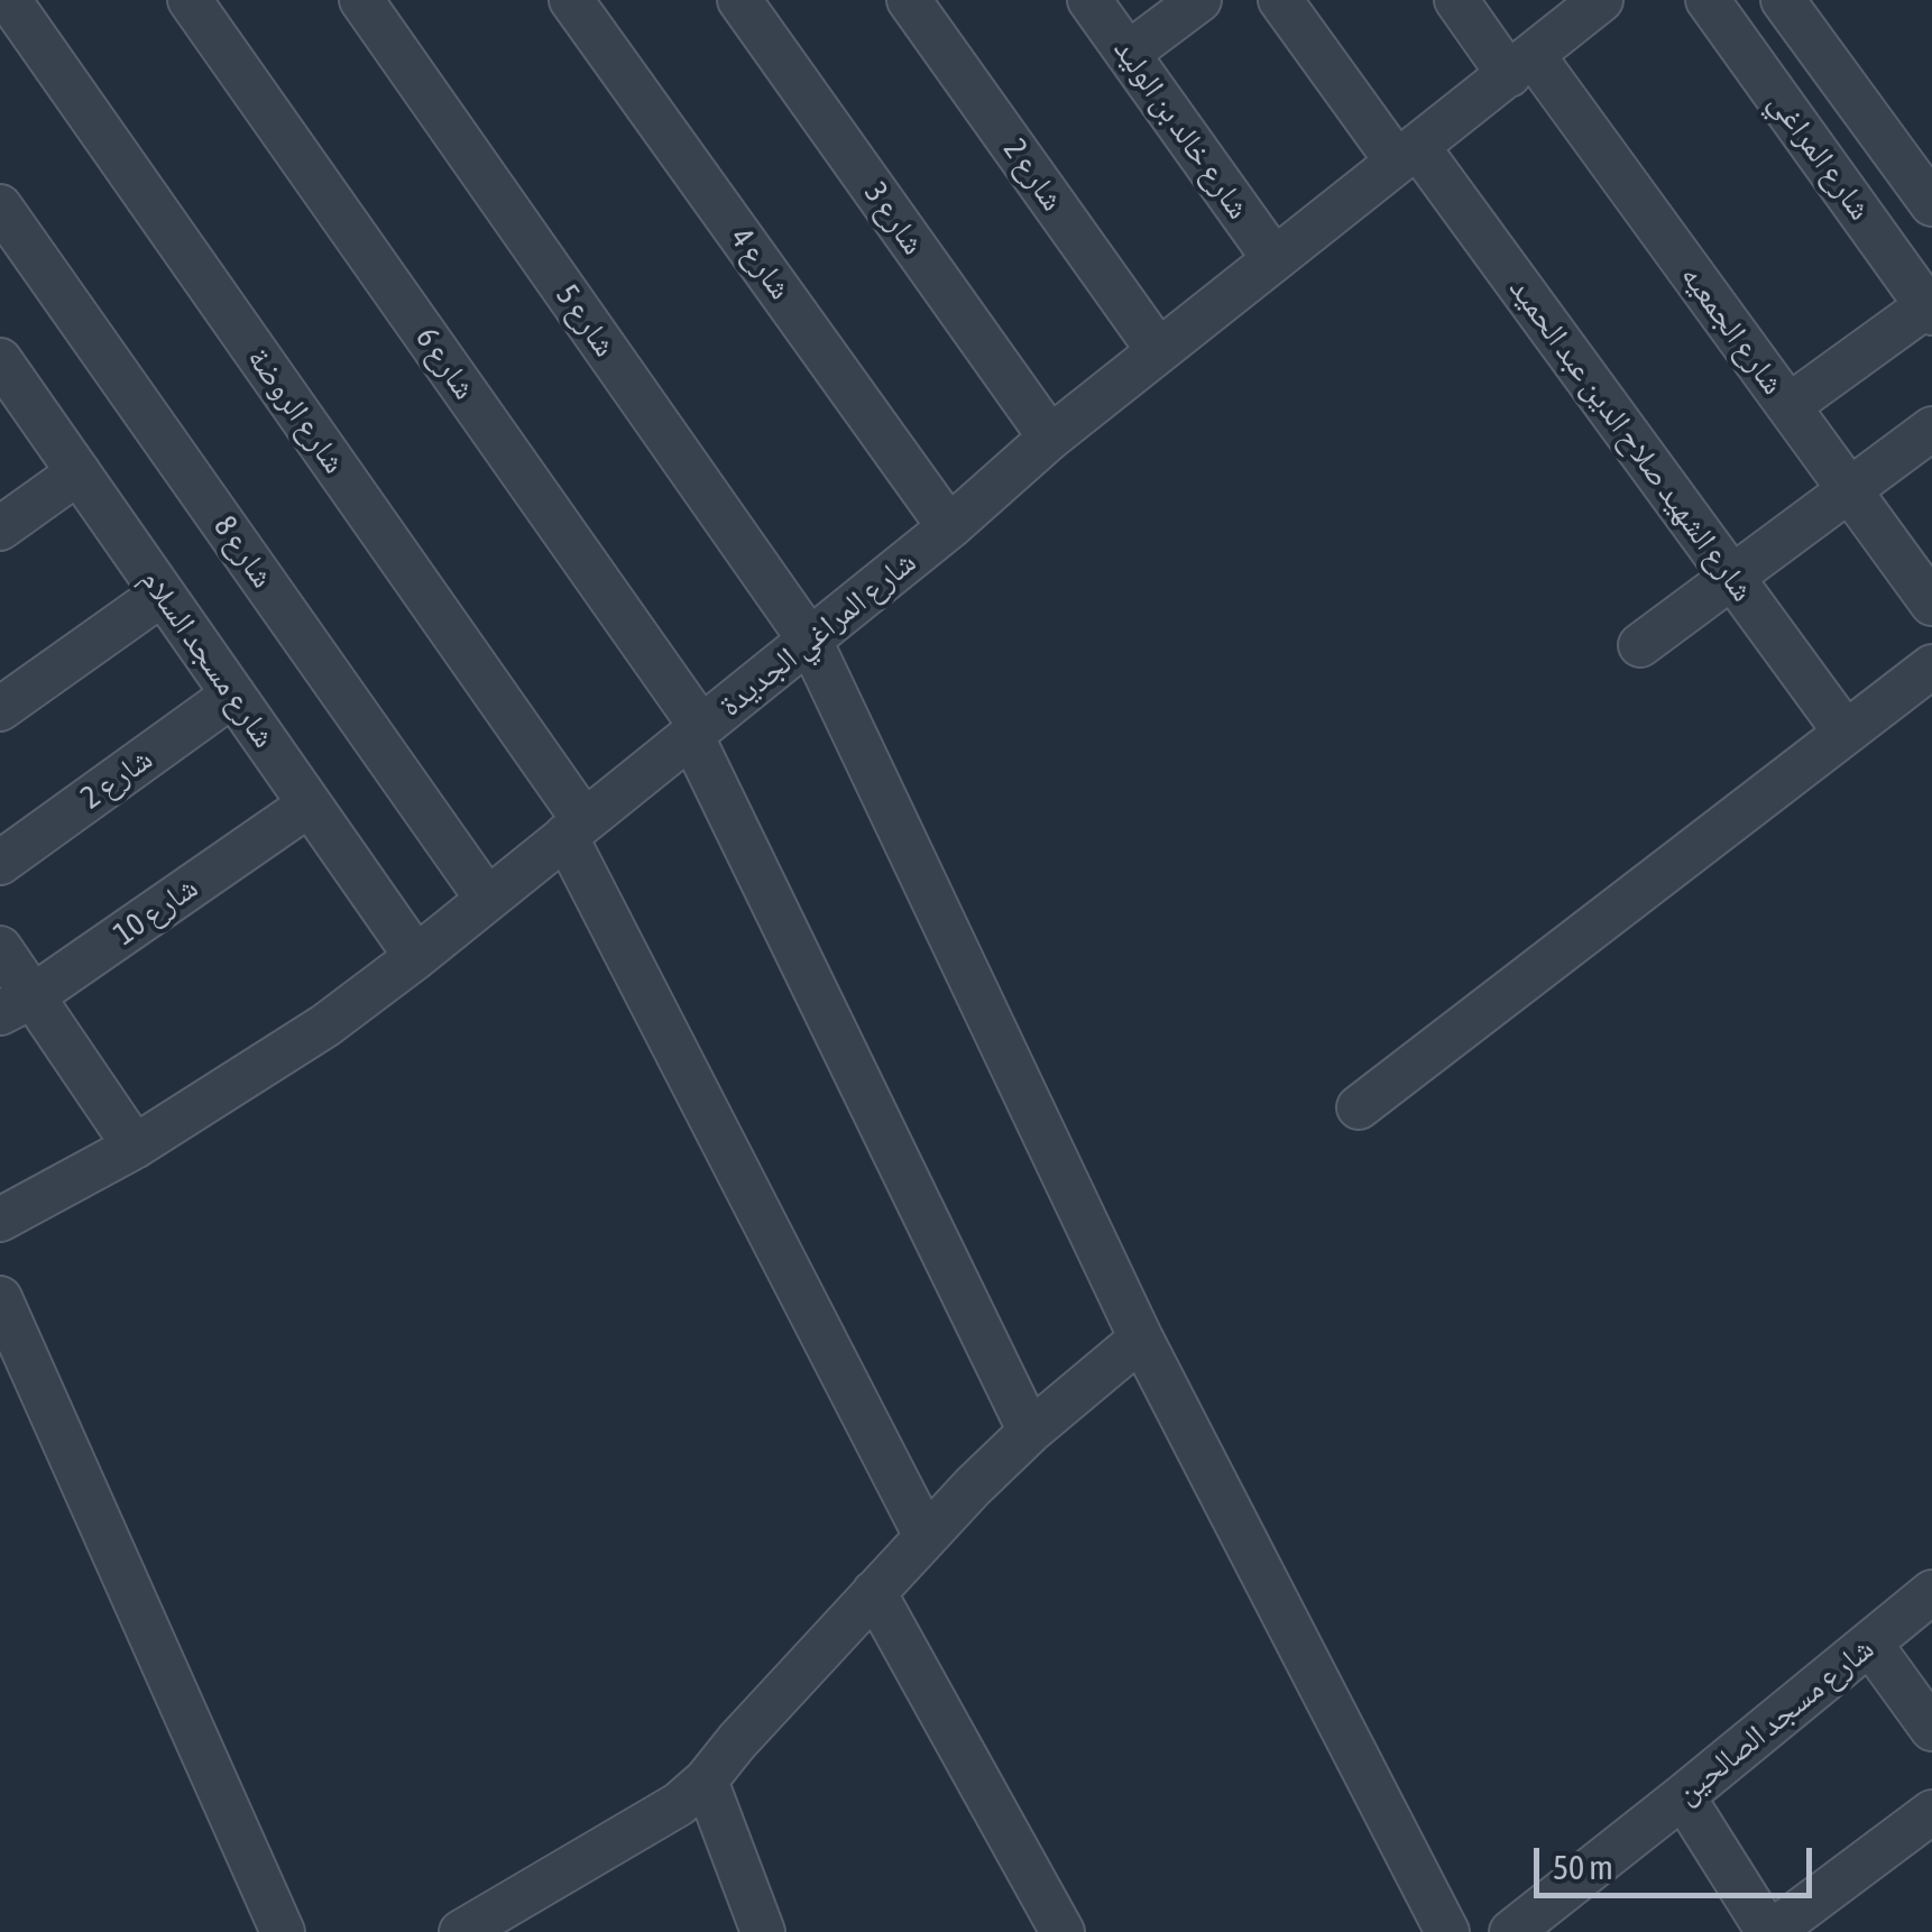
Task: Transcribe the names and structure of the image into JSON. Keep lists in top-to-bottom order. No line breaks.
{"streets":{"street":["شارع خالد بن الوليد","شارع المراغي","شارع 2","شارع 3","شارع 4","شارع 5","شارع الجمعيه","شارع 6","شارع الروضة","شارع الشهيد صلاح الدين عبد الحميد","شارع 8","شارع المراغي الجديدة","شارع مسجد السلام","شارع 10","شارع مسجد الصالحين"]},"crossings":[["شارع خالد بن الوليد","شارع المراغي الجديدة"],["شارع 2","شارع المراغي الجديدة"],["شارع 2","شارع مسجد السلام"],["شارع 3","شارع المراغي الجديدة"],["شارع 4","شارع المراغي الجديدة"],["شارع 5","شارع المراغي الجديدة"],["شارع الجمعيه","شارع المراغي الجديدة"],["شارع 6","شارع المراغي الجديدة"],["شارع الروضة","شارع المراغي الجديدة"],["شارع الشهيد صلاح الدين عبد الحميد","شارع المراغي الجديدة"],["شارع 8","شارع المراغي الجديدة"],["شارع المراغي الجديدة","شارع مسجد السلام"],["شارع مسجد السلام","شارع 10"]],"scale_bar":"50 m"}
